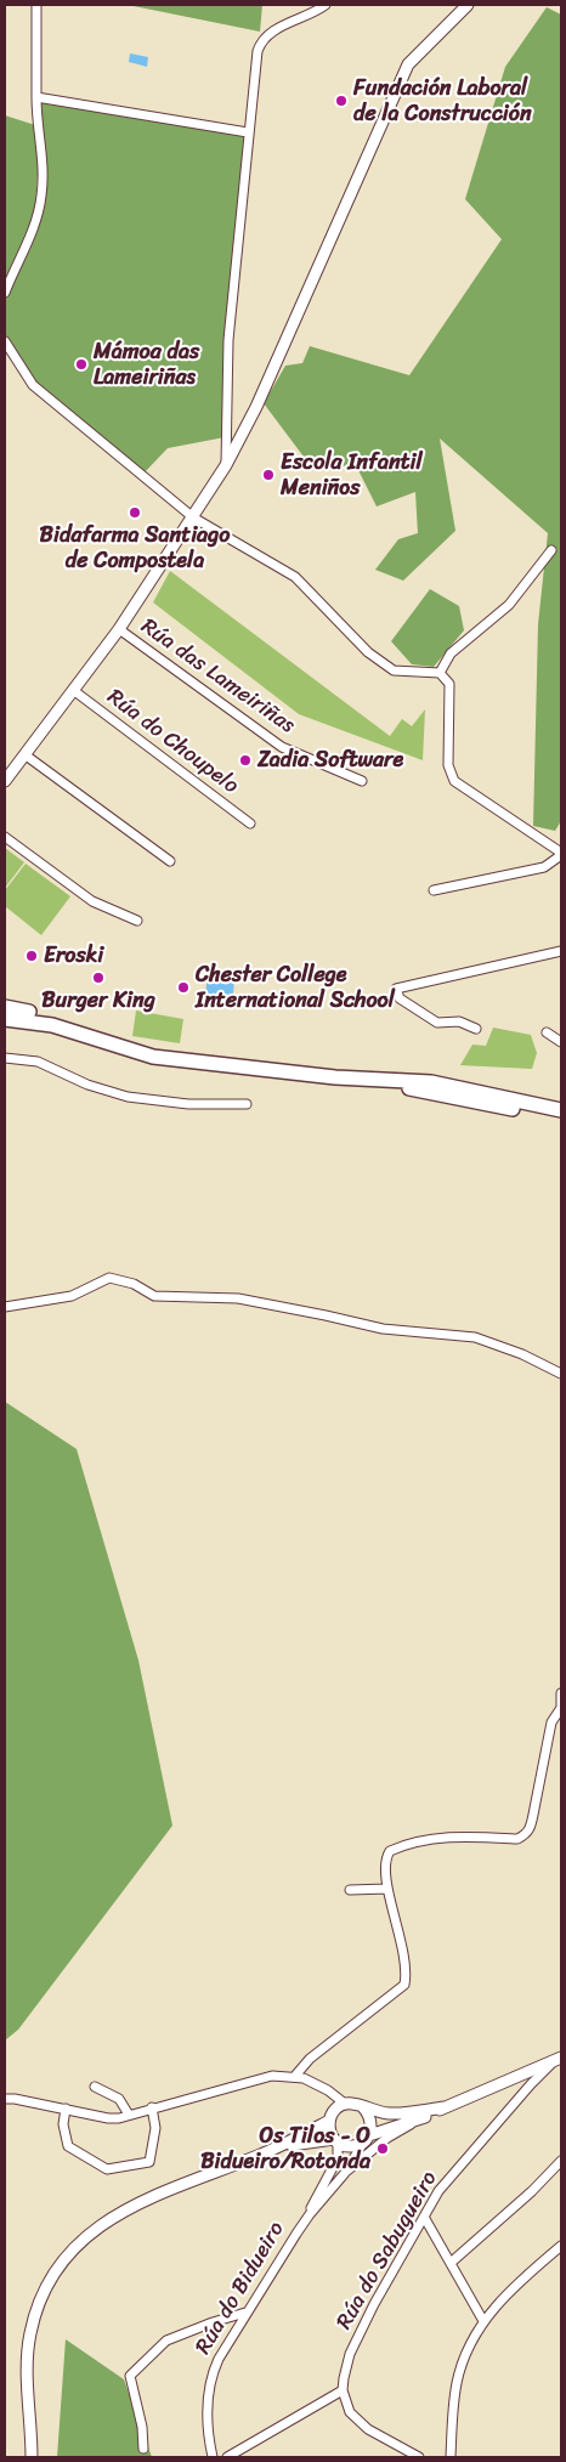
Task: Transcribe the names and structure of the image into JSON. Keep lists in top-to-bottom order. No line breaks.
{"streets":{"street":["Rúa das Lameiriñas","Rúa do Choupelo","Rúa do Sabugueiro","Rúa do Bidueiro"]},"crossings":[["Rúa do Sabugueiro","Rúa do Bidueiro"]],"places":["Fundación Laboral de la Construcción","Mámoa das Lameiriñas","Escola Infantil Meniños","Bidafarma Santiago de Compostela","Zadia Software","Eroski","Burger King","Chester College International School","Os Tilos - O Bidueiro/Rotonda"]}
